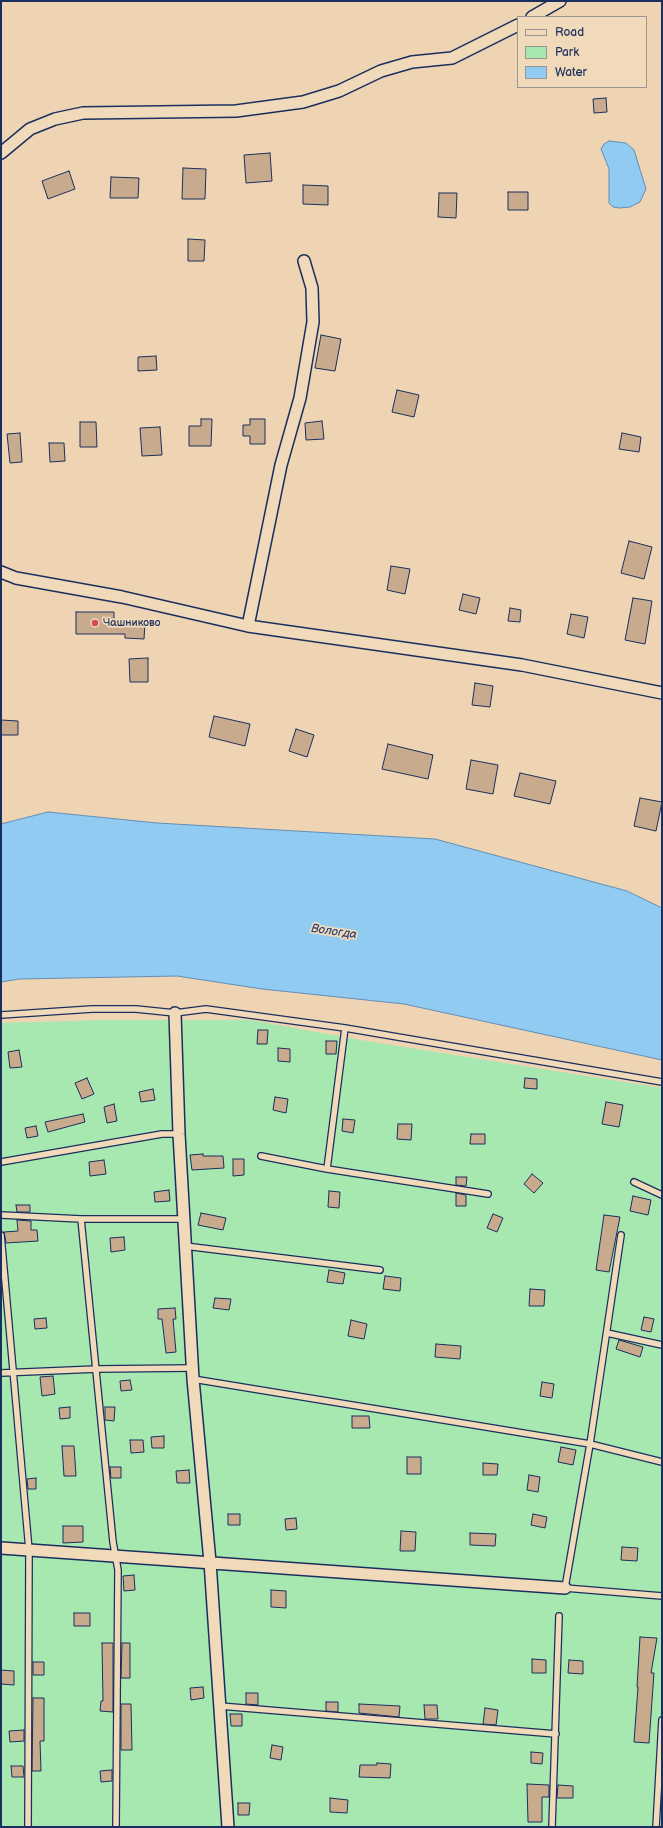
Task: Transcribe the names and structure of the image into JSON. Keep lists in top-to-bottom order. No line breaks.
{"water":["Вологда"],"places":["Чашниково"],"legend":["Road","Park","Water"]}
